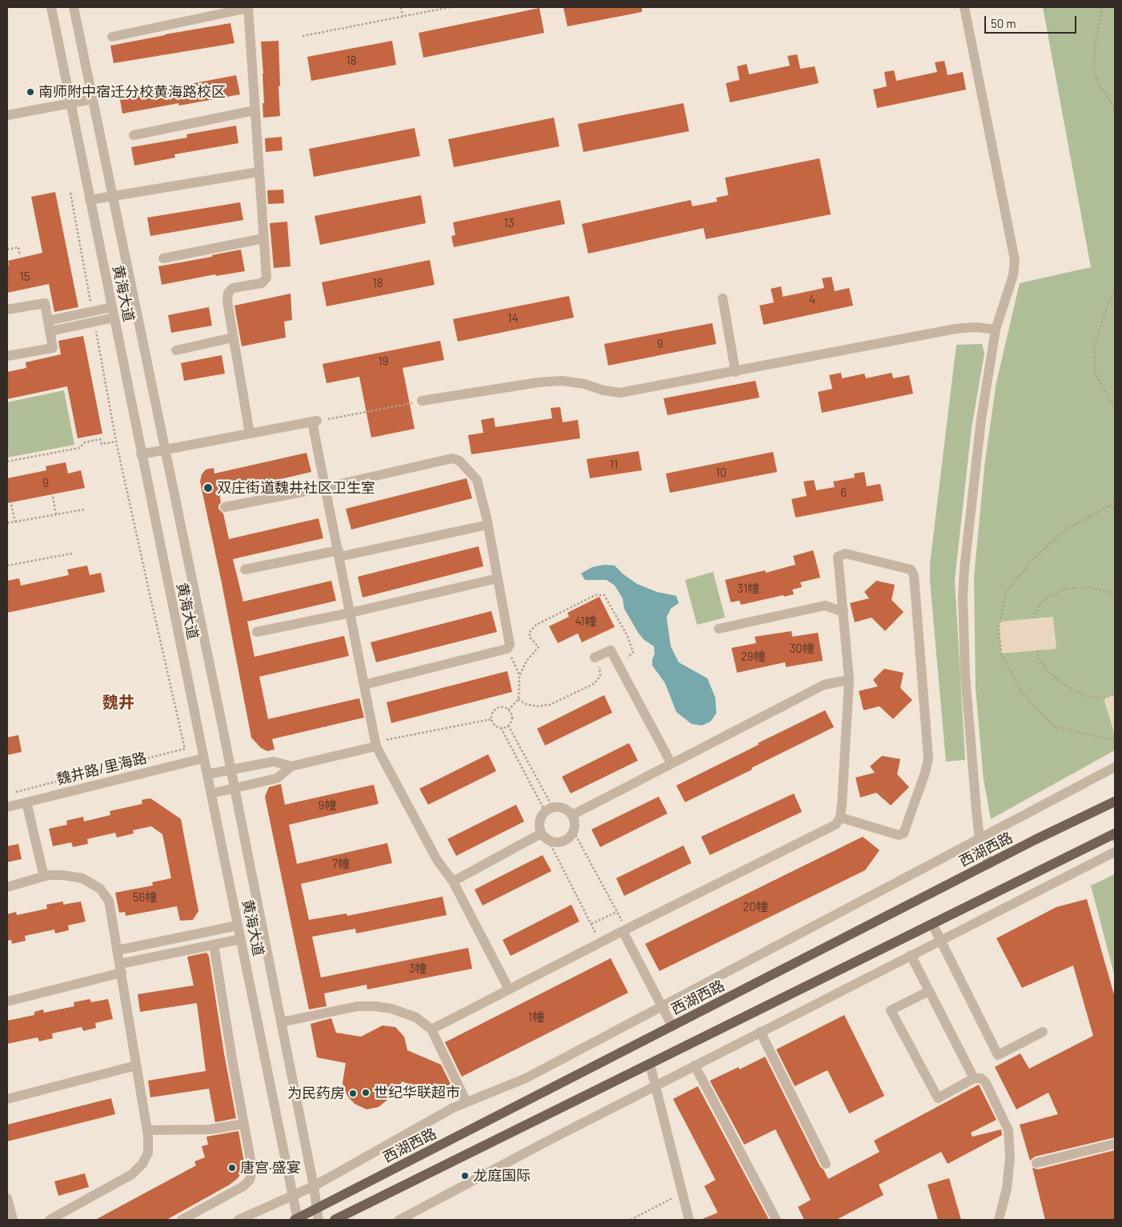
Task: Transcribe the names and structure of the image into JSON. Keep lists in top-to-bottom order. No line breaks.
{"streets":{"main road":["西湖西路"],"street":["黄海大道","魏井路/里海路"]},"crossings":[["黄海大道","魏井路/里海路"],["黄海大道","西湖西路"]],"districts":["魏井"],"places":["南师附中宿迁分校黄海路校区","双庄街道魏井社区卫生室","世纪华联超市","为民药房","唐宫·盛宴","龙庭国际"],"house_numbers":["18","13","15","18","4","14","9","19","11","10","9","6","31幢","41幢","30幢","29幢","9幢","7幢","56幢","20幢","3幢","1幢"],"scale_bar":"50 m"}
